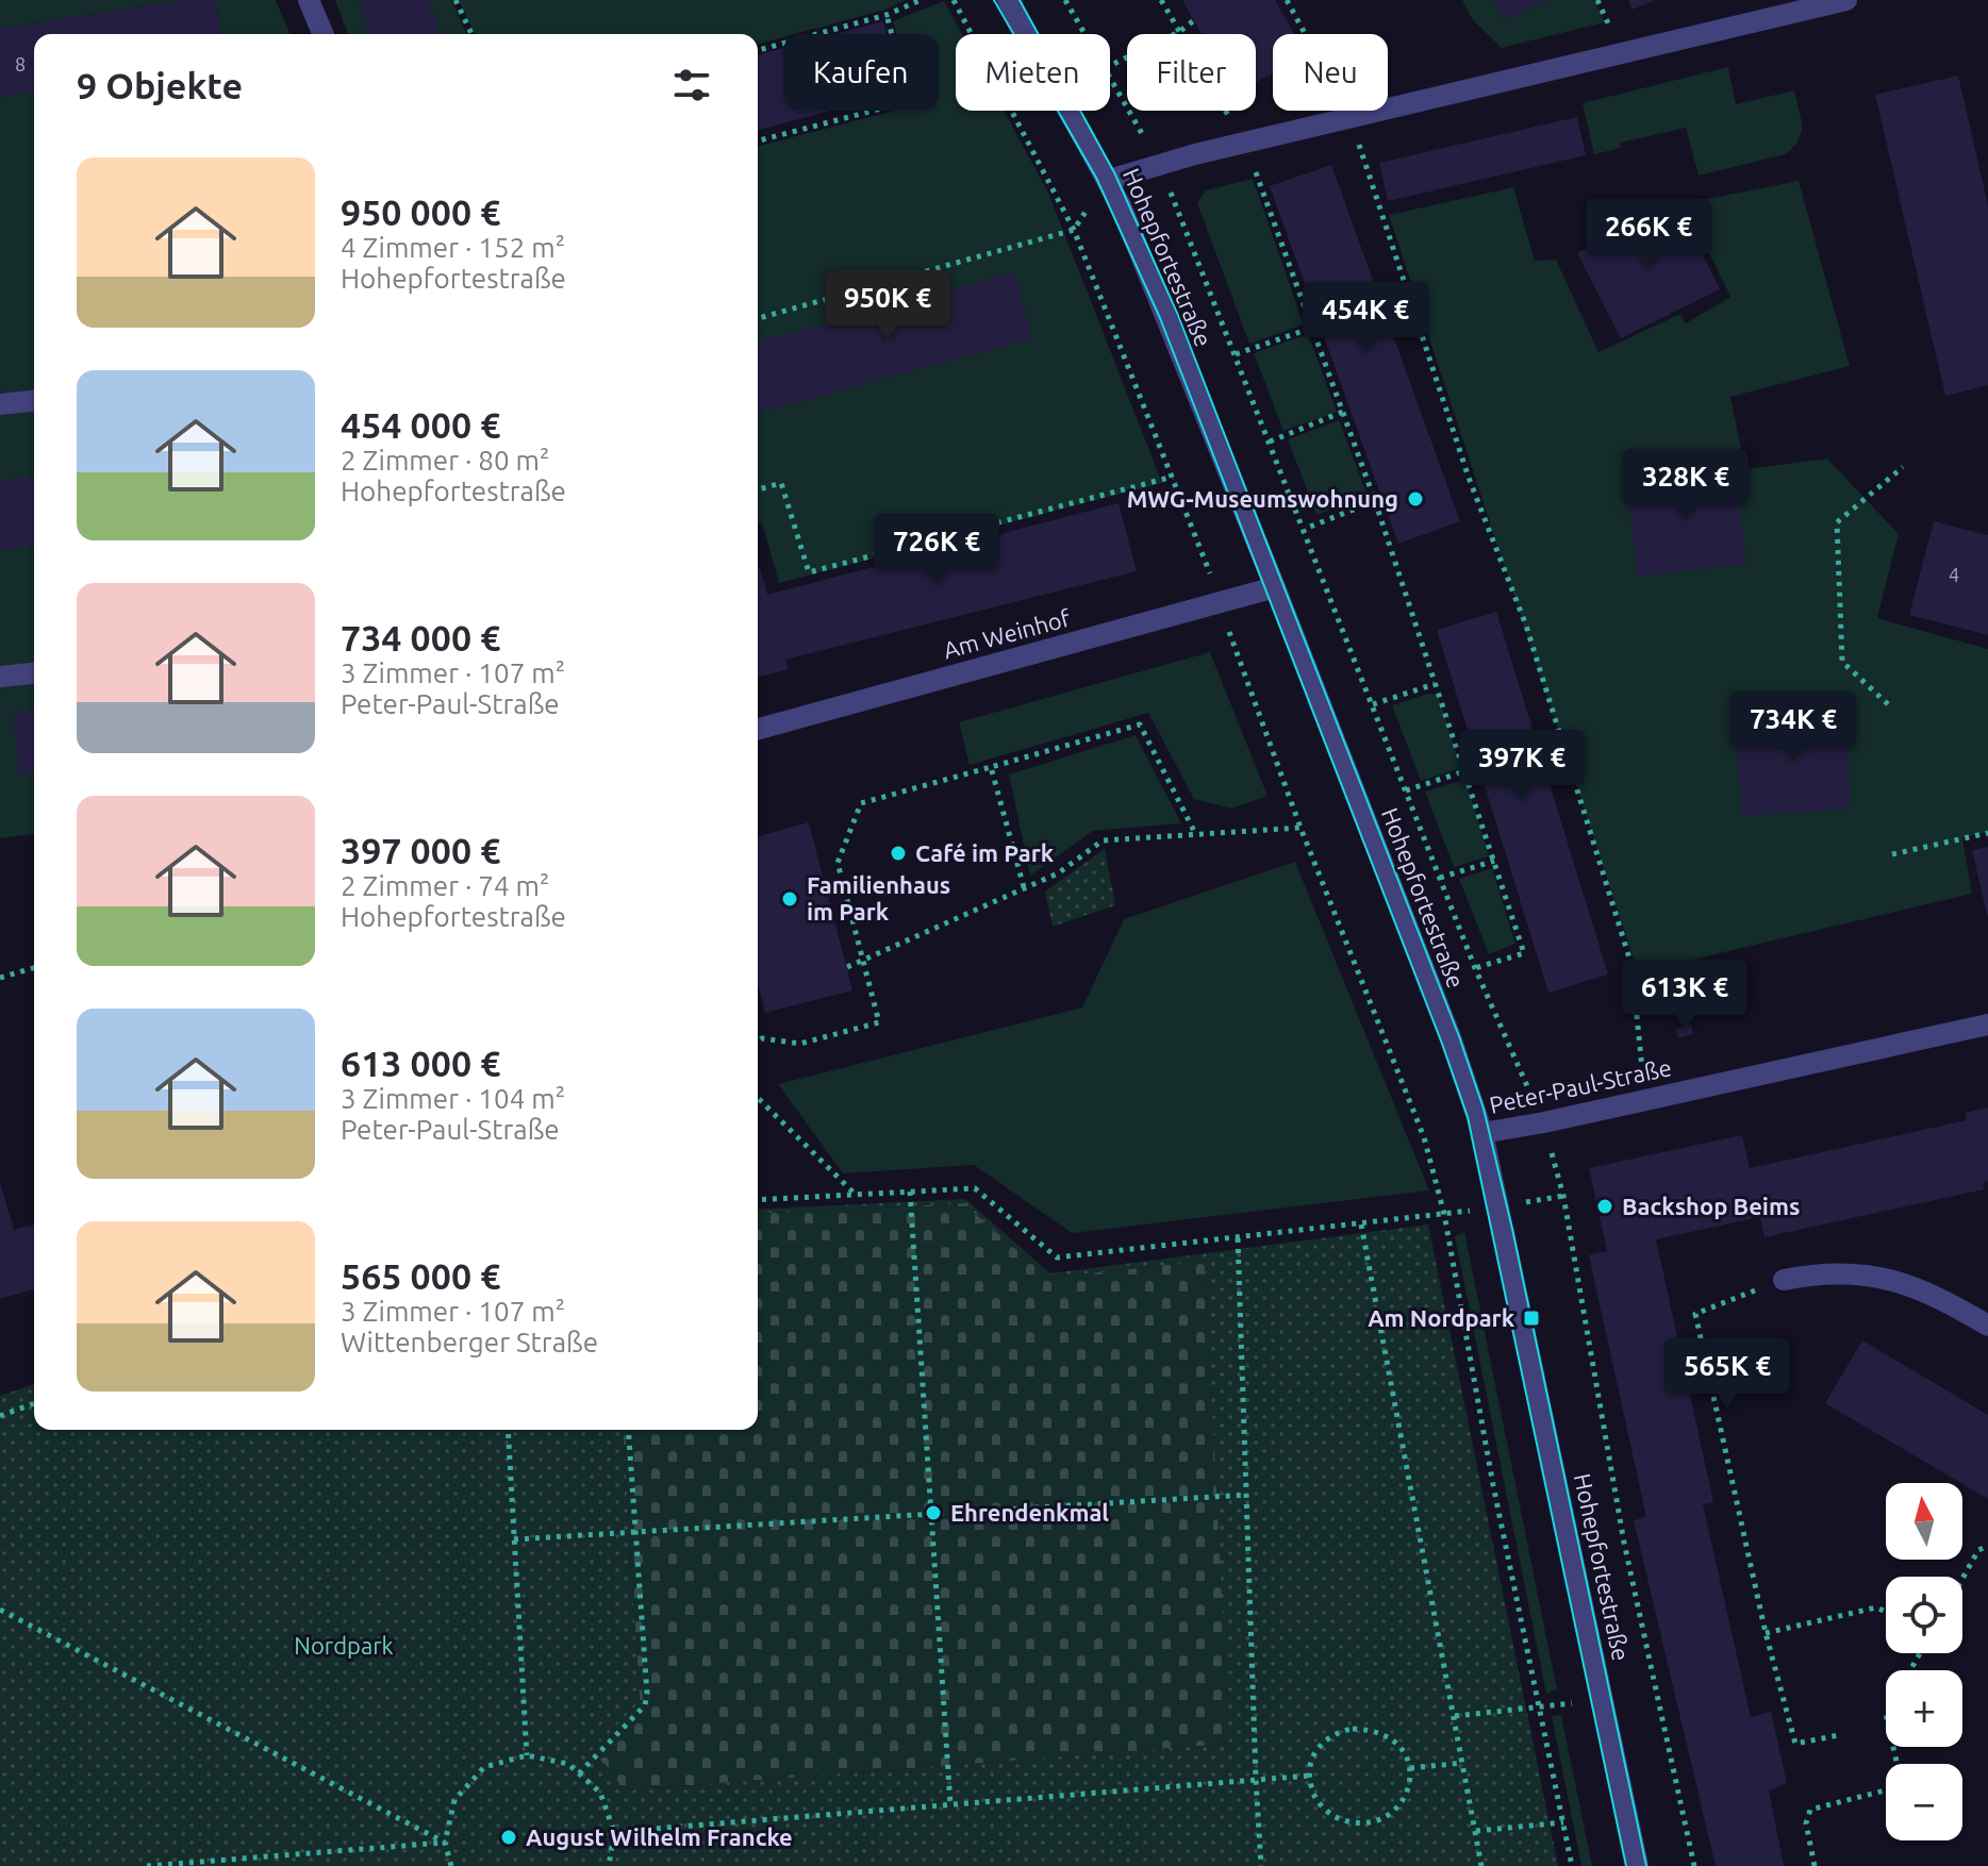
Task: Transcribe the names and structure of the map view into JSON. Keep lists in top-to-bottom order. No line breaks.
{"streets":{"street":["Hohepfortestraße","Am Weinhof","Peter-Paul-Straße"]},"crossings":[["Hohepfortestraße","Am Weinhof"],["Hohepfortestraße","Peter-Paul-Straße"]],"parks":["Nordpark"],"places":{"other":["MWG-Museumswohnung","Café im Park","Familienhaus im Park","Backshop Beims","Ehrendenkmal","August Wilhelm Francke"],"transit":["Am Nordpark"]},"house_numbers":["8","4"],"north":"top","page":{"chip":["Kaufen","Mieten","Filter","Neu"],"heading":"9 Objekte","list":[{"name":"950 000 €","note":"4 Zimmer · 152 m² · Hohepfortestraße"},{"name":"454 000 €","note":"2 Zimmer · 80 m² · Hohepfortestraße"},{"name":"734 000 €","note":"3 Zimmer · 107 m² · Peter-Paul-Straße"},{"name":"397 000 €","note":"2 Zimmer · 74 m² · Hohepfortestraße"},{"name":"613 000 €","note":"3 Zimmer · 104 m² · Peter-Paul-Straße"},{"name":"565 000 €","note":"3 Zimmer · 107 m² · Wittenberger Straße"}],"price":["266K €","950K €","454K €","328K €","726K €","734K €","397K €","613K €","565K €"],"map_buttons":["+","−"]}}
